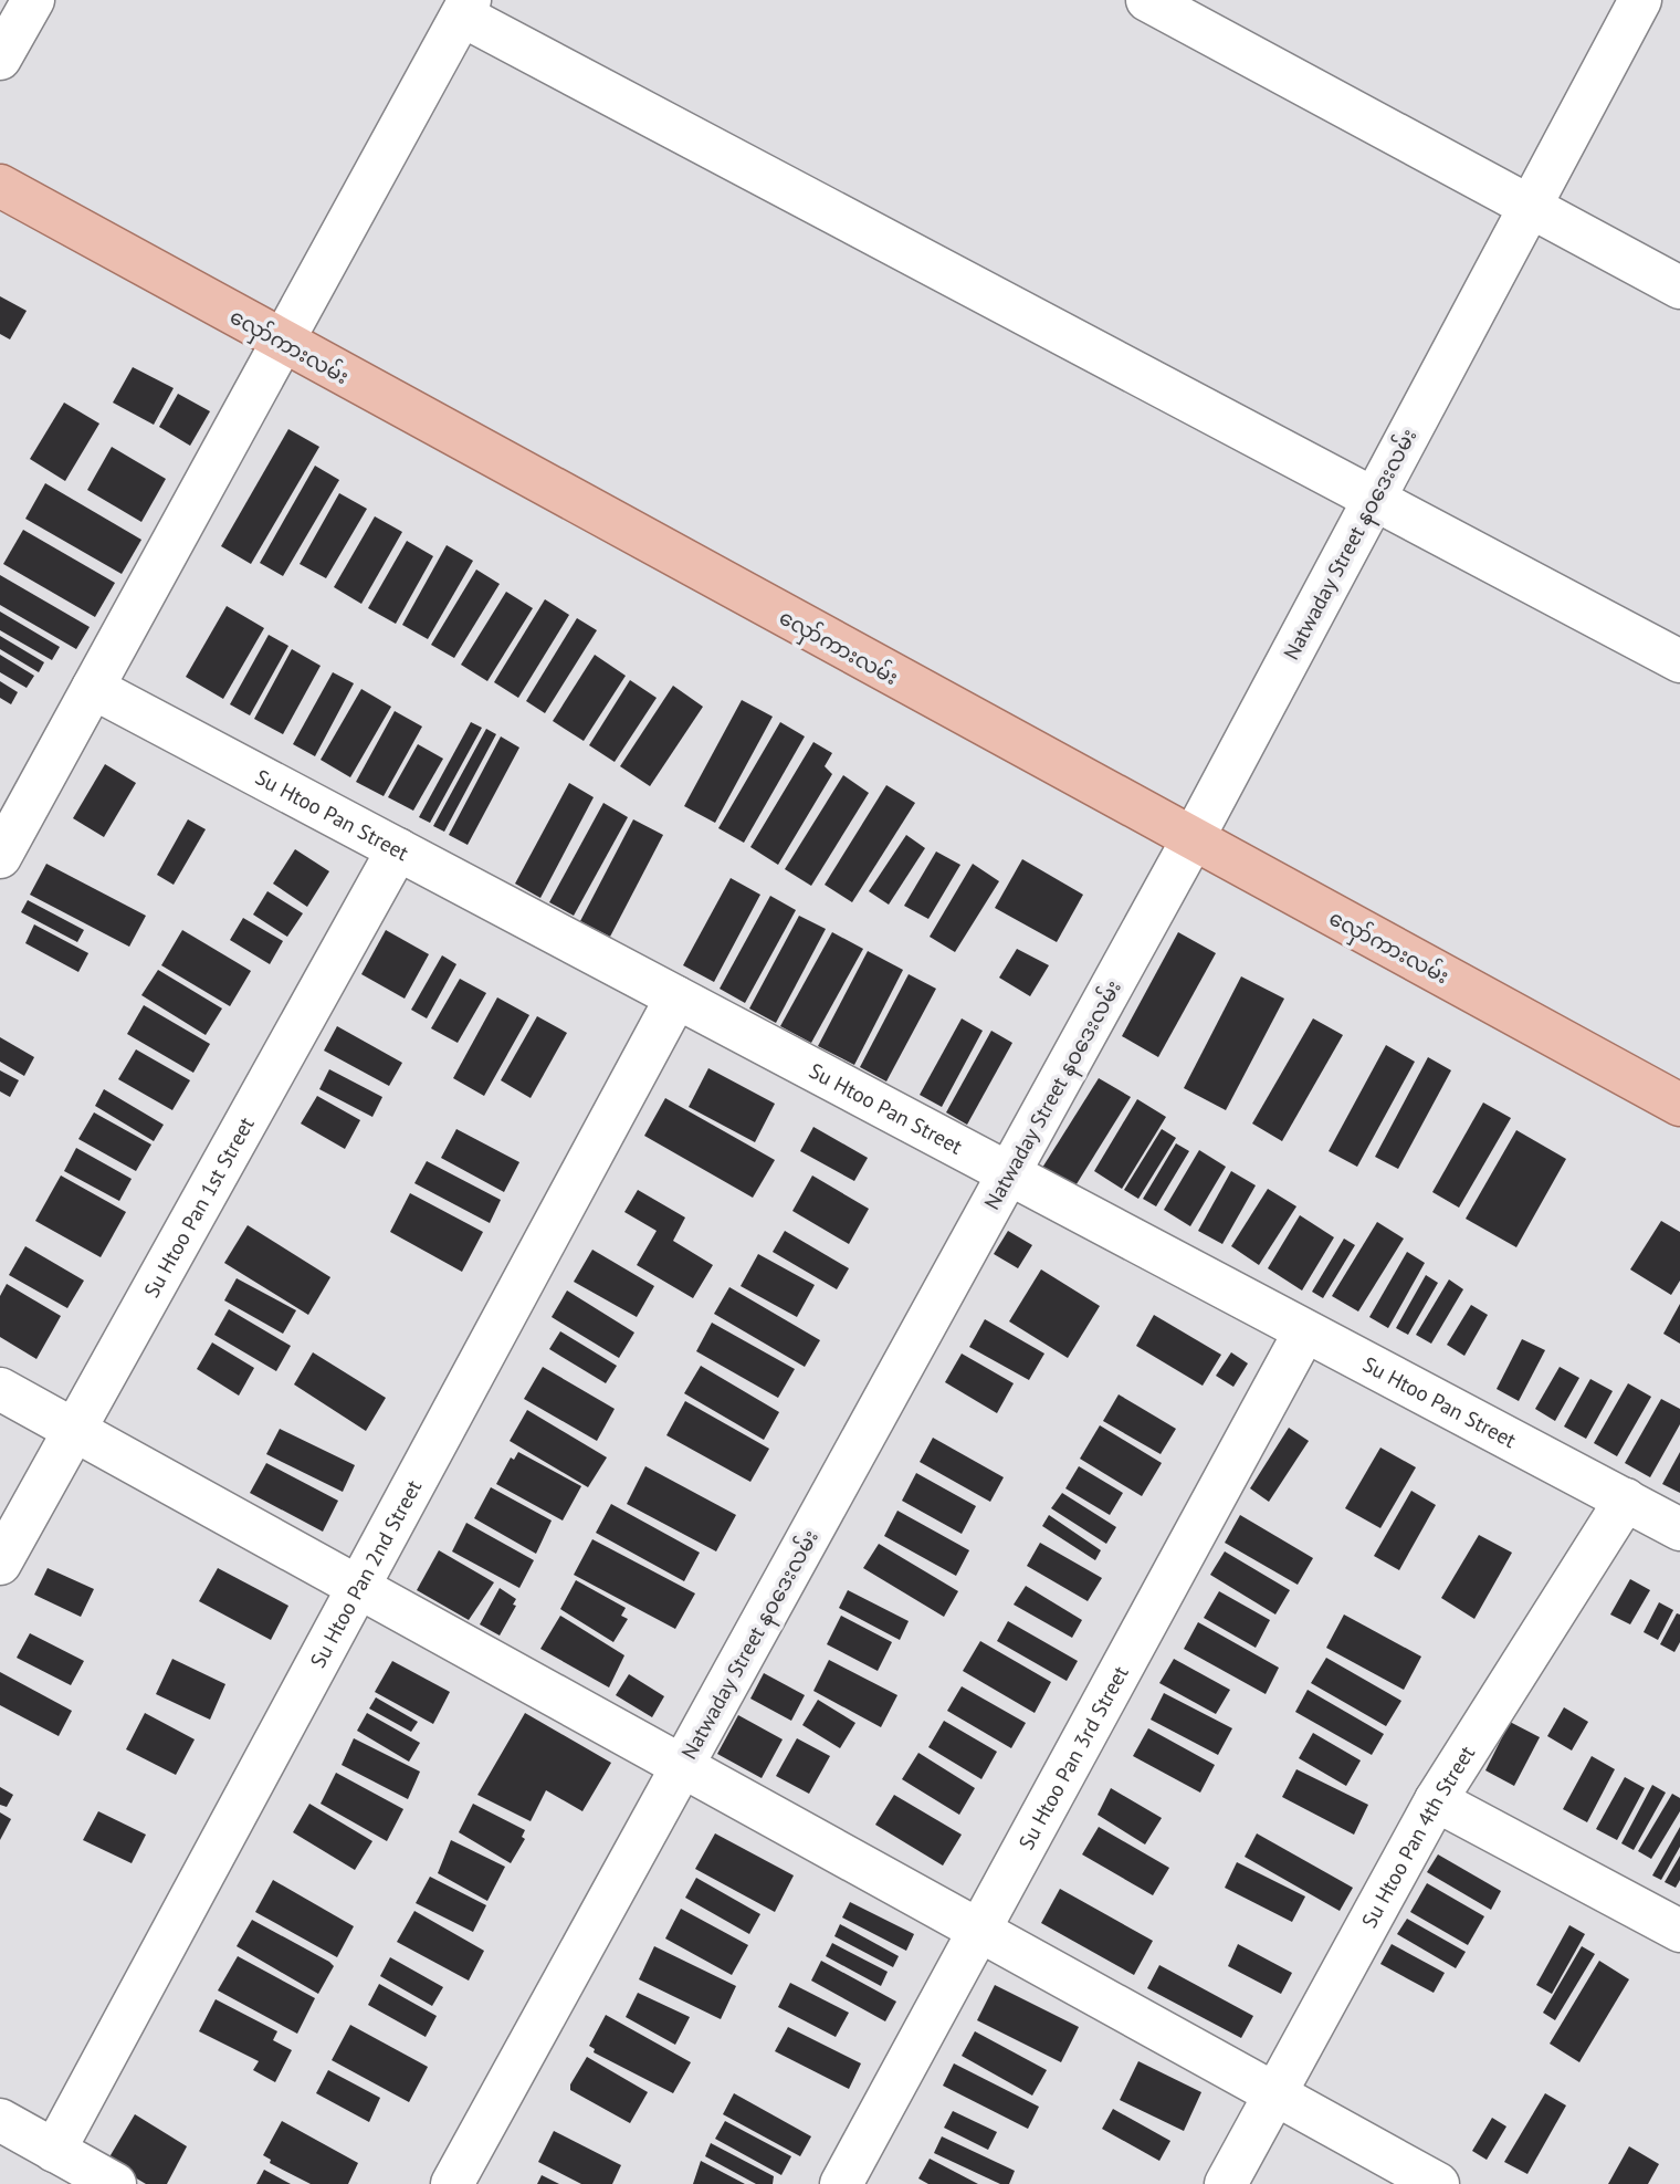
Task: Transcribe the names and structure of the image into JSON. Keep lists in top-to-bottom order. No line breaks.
{"streets":{"main road":["လှော်ကားလမ်း"],"street":["Natwaday Street နဝဒေးလမ်း","Su Htoo Pan Street","Su Htoo Pan 1st Street","Su Htoo Pan 2nd Street","Su Htoo Pan 3rd Street","Su Htoo Pan 4th Street"]},"crossings":[["လှော်ကားလမ်း","Natwaday Street နဝဒေးလမ်း"],["Natwaday Street နဝဒေးလမ်း","Su Htoo Pan Street"],["Su Htoo Pan Street","Su Htoo Pan 1st Street"],["Su Htoo Pan Street","Su Htoo Pan 2nd Street"],["Su Htoo Pan Street","Su Htoo Pan 3rd Street"],["Su Htoo Pan Street","Su Htoo Pan 4th Street"]]}
